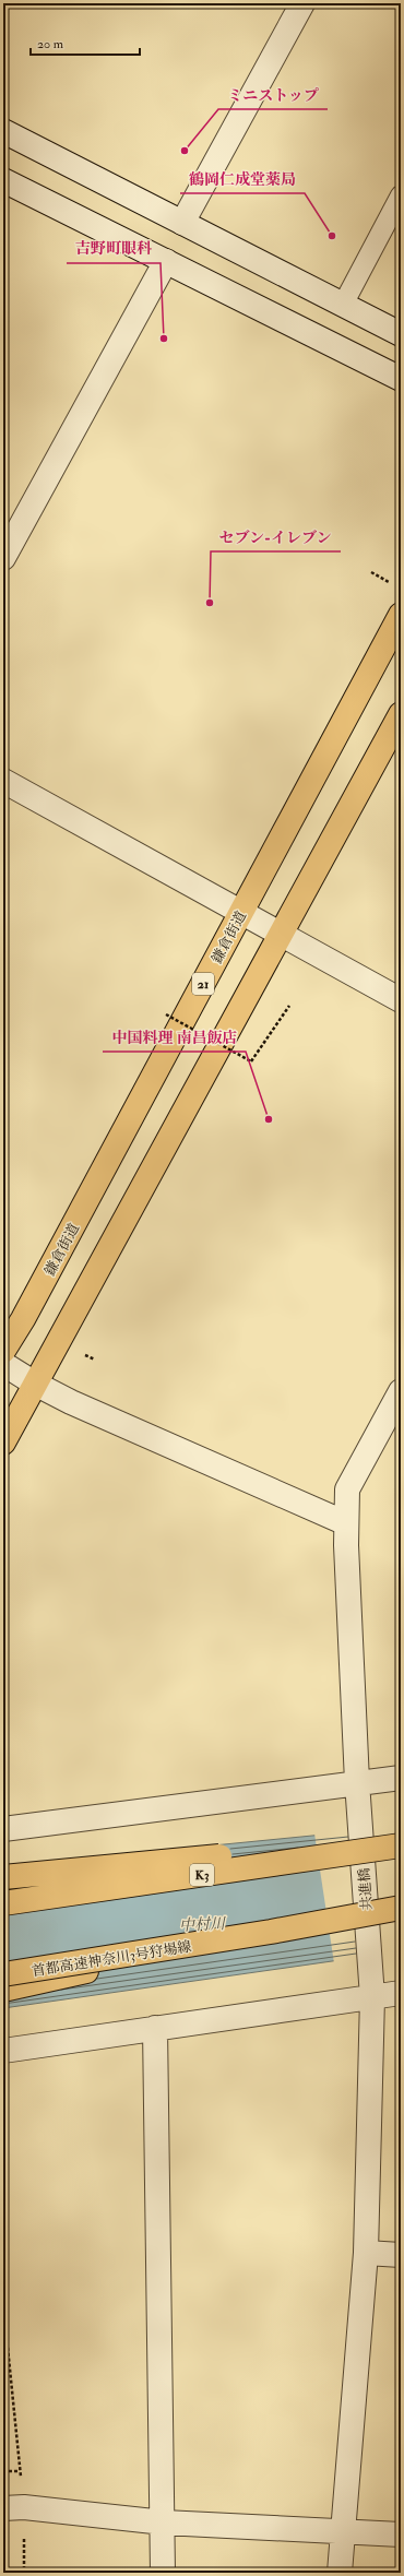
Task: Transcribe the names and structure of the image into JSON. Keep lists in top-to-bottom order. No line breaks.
{"streets":{"main road":["鎌倉街道","21","K3","首都高速神奈川3号狩場線"],"street":["共進橋"]},"water":["中村川"],"places":["ミニストップ","鶴岡仁成堂薬局","吉野町眼科","セブン-イレブン","中国料理 南昌飯店"],"scale_bar":"20 m"}
